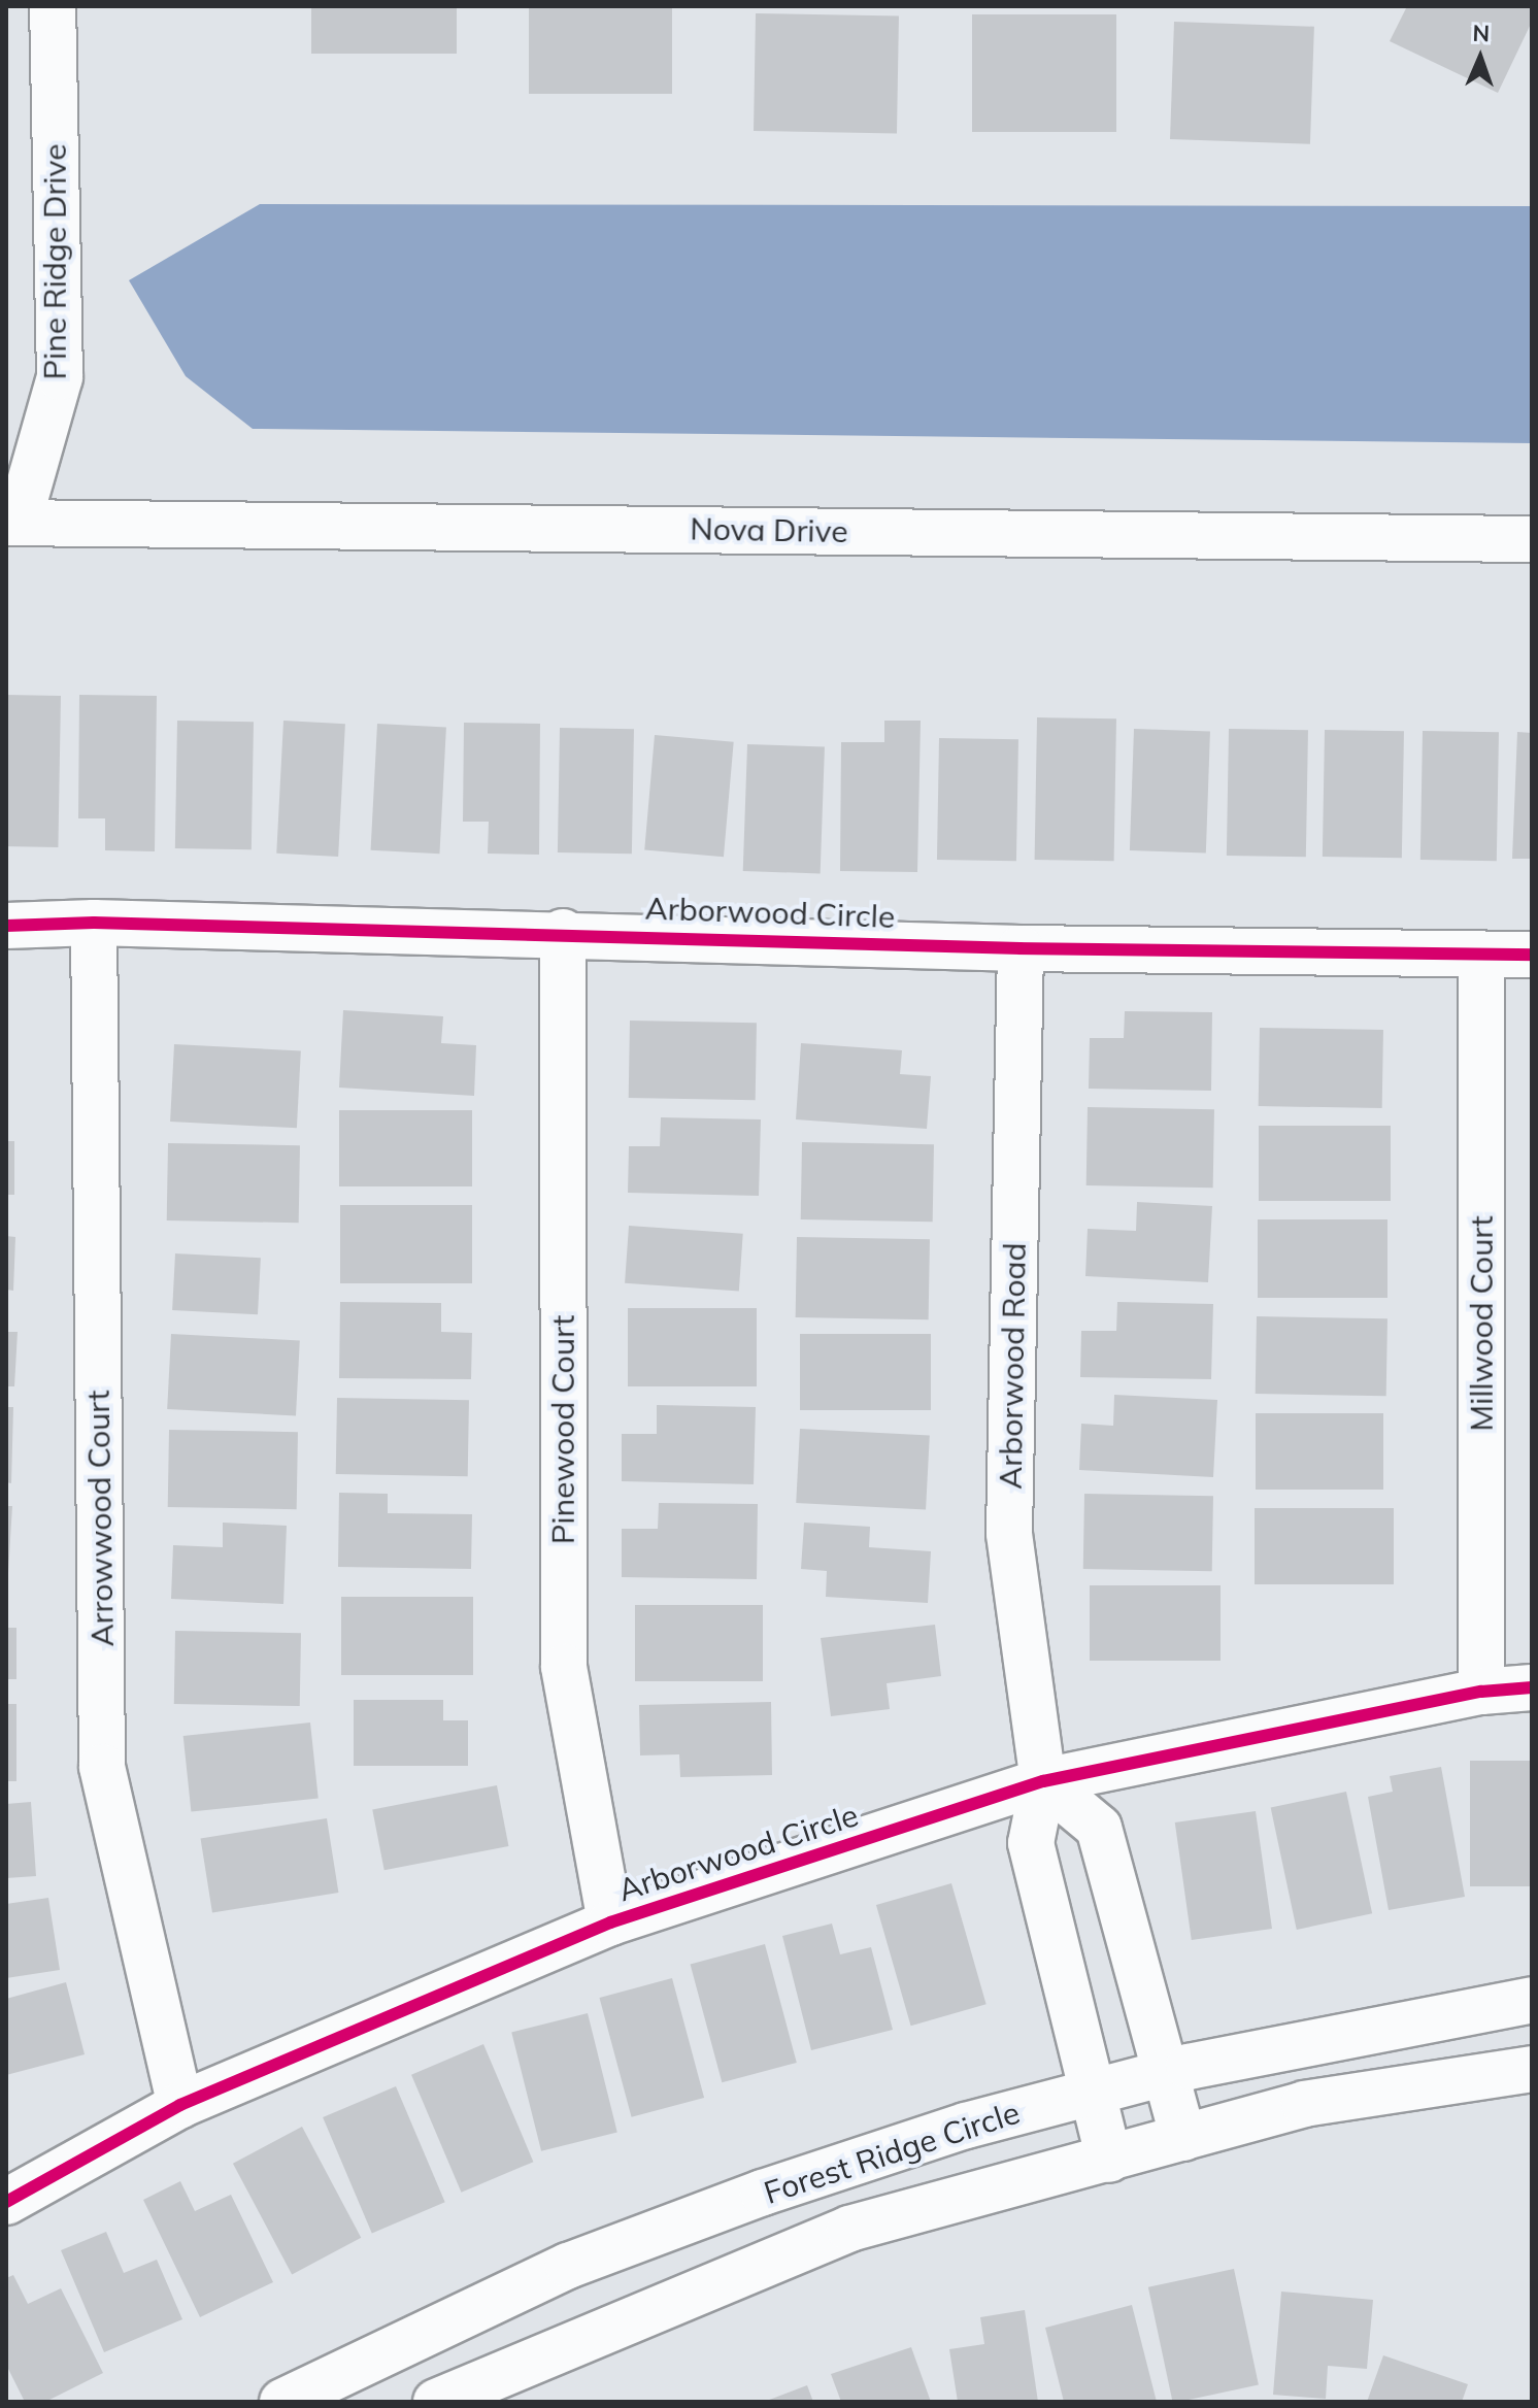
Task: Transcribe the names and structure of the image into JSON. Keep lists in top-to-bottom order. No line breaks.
{"streets":{"street":["Pine Ridge Drive","Nova Drive","Arborwood Circle","Millwood Court","Arborwood Road","Pinewood Court","Arrowwood Court","Forest Ridge Circle"]},"crossings":[["Pine Ridge Drive","Nova Drive"],["Arborwood Circle","Millwood Court"],["Arborwood Circle","Arborwood Road"],["Arborwood Circle","Pinewood Court"],["Arborwood Circle","Arrowwood Court"],["Arborwood Road","Forest Ridge Circle"]],"north":"top"}
